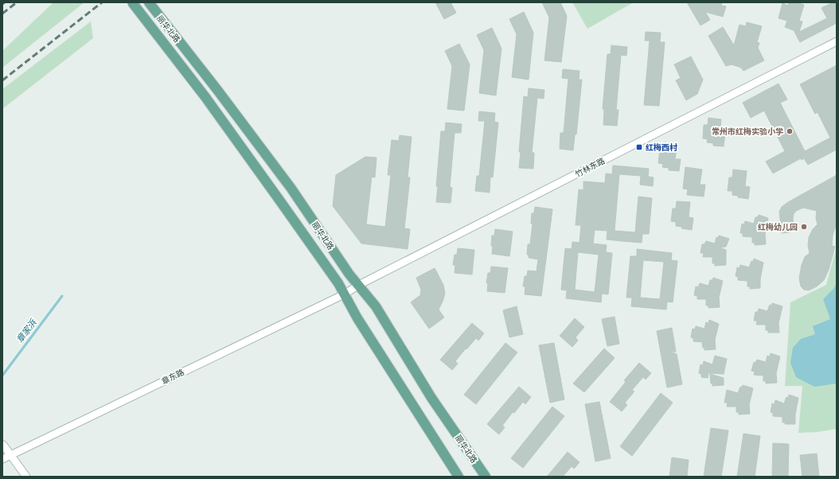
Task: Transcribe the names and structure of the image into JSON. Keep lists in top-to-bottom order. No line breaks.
{"streets":{"main road":["丽华北路"],"street":["竹林东路","章东路"]},"crossings":[["丽华北路","竹林东路"],["丽华北路","章东路"],["竹林东路","章东路"]],"water":["章家浜"],"places":{"other":["常州市红梅实验小学","红梅幼儿园"],"transit":["红梅西村"]}}
